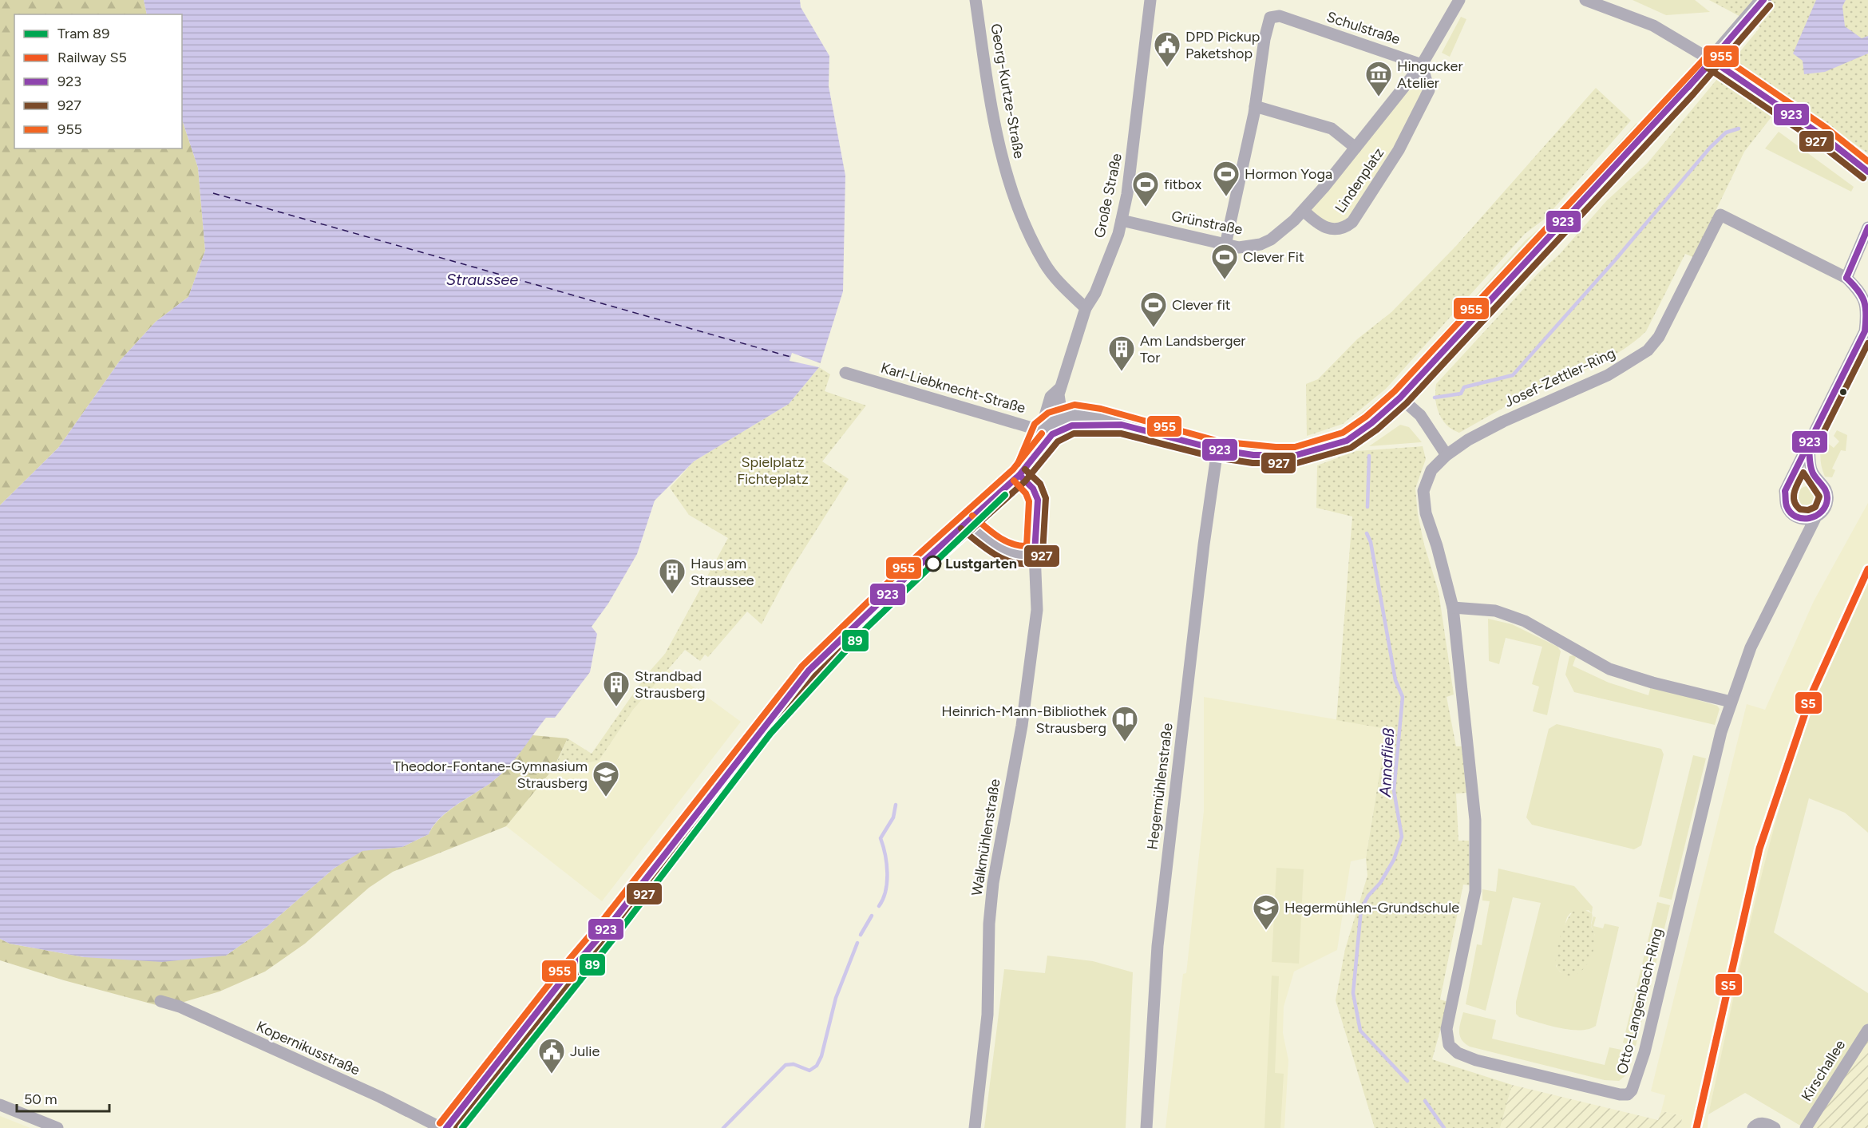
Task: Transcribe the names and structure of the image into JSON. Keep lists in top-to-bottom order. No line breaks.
{"streets":{"street":["Schulstraße","Georg-Kurtze-Straße","Lindenplatz","Große Straße","Grünstraße","Josef-Zettler-Ring","Karl-Liebknecht-Straße","Hegermühlenstraße","Walkmühlenstraße","Otto-Langenbach-Ring","Kopernikusstraße","Kirschallee"]},"crossings":[["Schulstraße","Lindenplatz"],["Schulstraße","Grünstraße"],["Georg-Kurtze-Straße","Große Straße"],["Lindenplatz","Grünstraße"],["Große Straße","Grünstraße"],["Große Straße","Karl-Liebknecht-Straße"],["Josef-Zettler-Ring","Otto-Langenbach-Ring"]],"water":["Straussee","Annafließ"],"parks":["Spielplatz Fichteplatz"],"places":{"public building":["DPD Pickup Paketshop","Julie"],"museum":["Hingucker Atelier"],"sports":["Hormon Yoga","fitbox","Clever Fit","Clever fit"],"building":["Am Landsberger Tor","Haus am Straussee","Strandbad Strausberg"],"other":["Lustgarten"],"library":["Heinrich-Mann-Bibliothek Strausberg"],"school or university":["Theodor-Fontane-Gymnasium Strausberg","Hegermühlen-Grundschule"]},"lines":["transit line 923","transit line 927","transit line 955","tram line 89","rail line S5"],"legend":["Tram 89","Railway S5","923","927","955"],"scale_bar":"50 m"}
